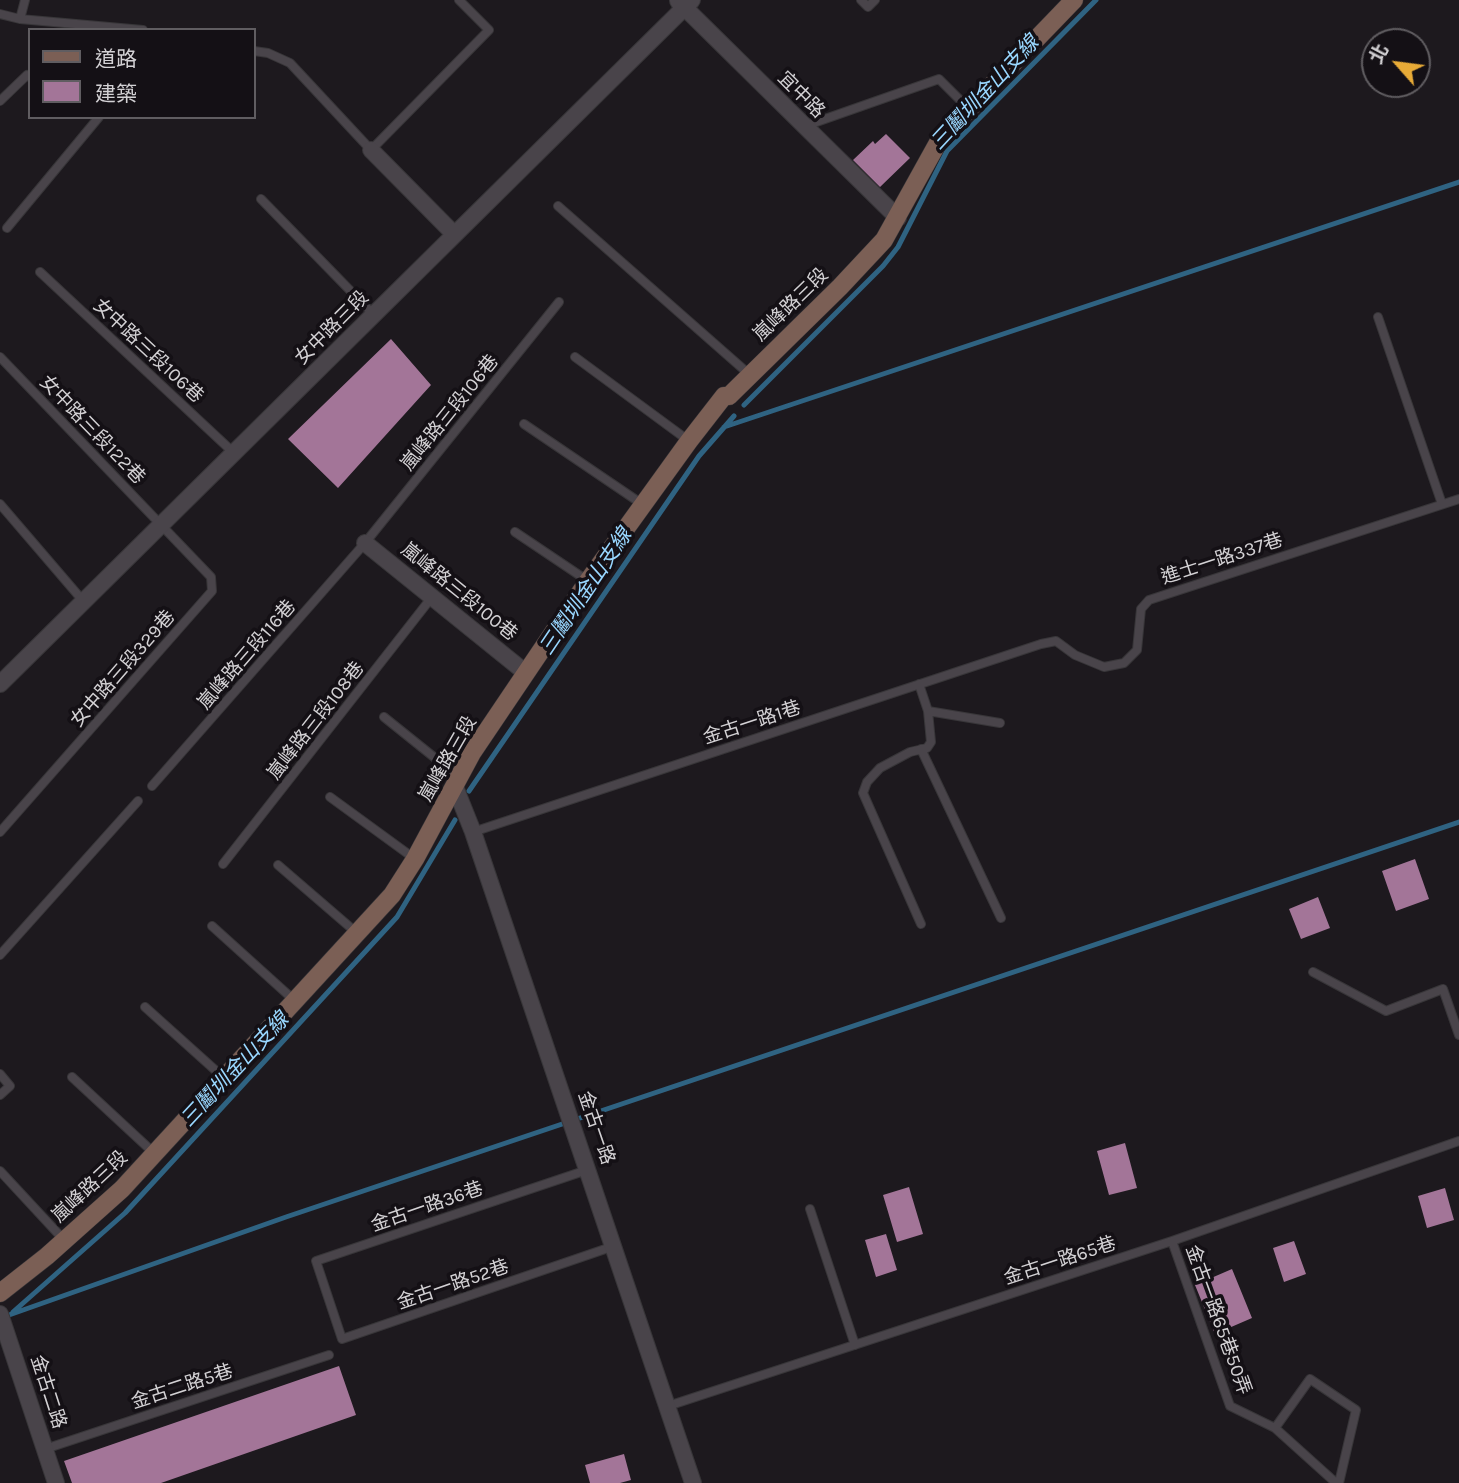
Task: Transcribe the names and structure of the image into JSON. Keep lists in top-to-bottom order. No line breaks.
{"streets":{"street":["宜中路","嵐峰路三段","女中路三段","嵐峰路三段100巷","金古一路","金古二路"],"lane":["女中路三段106巷","嵐峰路三段106巷","女中路三段122巷","進士一路337巷","嵐峰路三段116巷","女中路三段329巷","嵐峰路三段108巷","金古一路1巷","金古一路36巷","金古一路65巷","金古一路52巷","金古一路65巷50弄","金古二路5巷"]},"crossings":[["宜中路","嵐峰路三段"],["宜中路","女中路三段"],["嵐峰路三段","嵐峰路三段100巷"],["嵐峰路三段","金古一路"],["女中路三段","女中路三段106巷"],["女中路三段","女中路三段122巷"],["女中路三段","女中路三段329巷"],["嵐峰路三段106巷","嵐峰路三段100巷"],["嵐峰路三段106巷","嵐峰路三段116巷"],["女中路三段122巷","女中路三段329巷"],["進士一路337巷","金古一路1巷"],["嵐峰路三段100巷","嵐峰路三段116巷"],["嵐峰路三段100巷","嵐峰路三段108巷"],["金古一路1巷","金古一路"],["金古一路","金古一路36巷"],["金古一路","金古一路65巷"],["金古一路","金古一路52巷"],["金古一路36巷","金古一路52巷"],["金古一路65巷","金古一路65巷50弄"],["金古二路5巷","金古二路"]],"water":["三鬮圳金山支線"],"legend":["道路","建築"],"north":"top left"}
